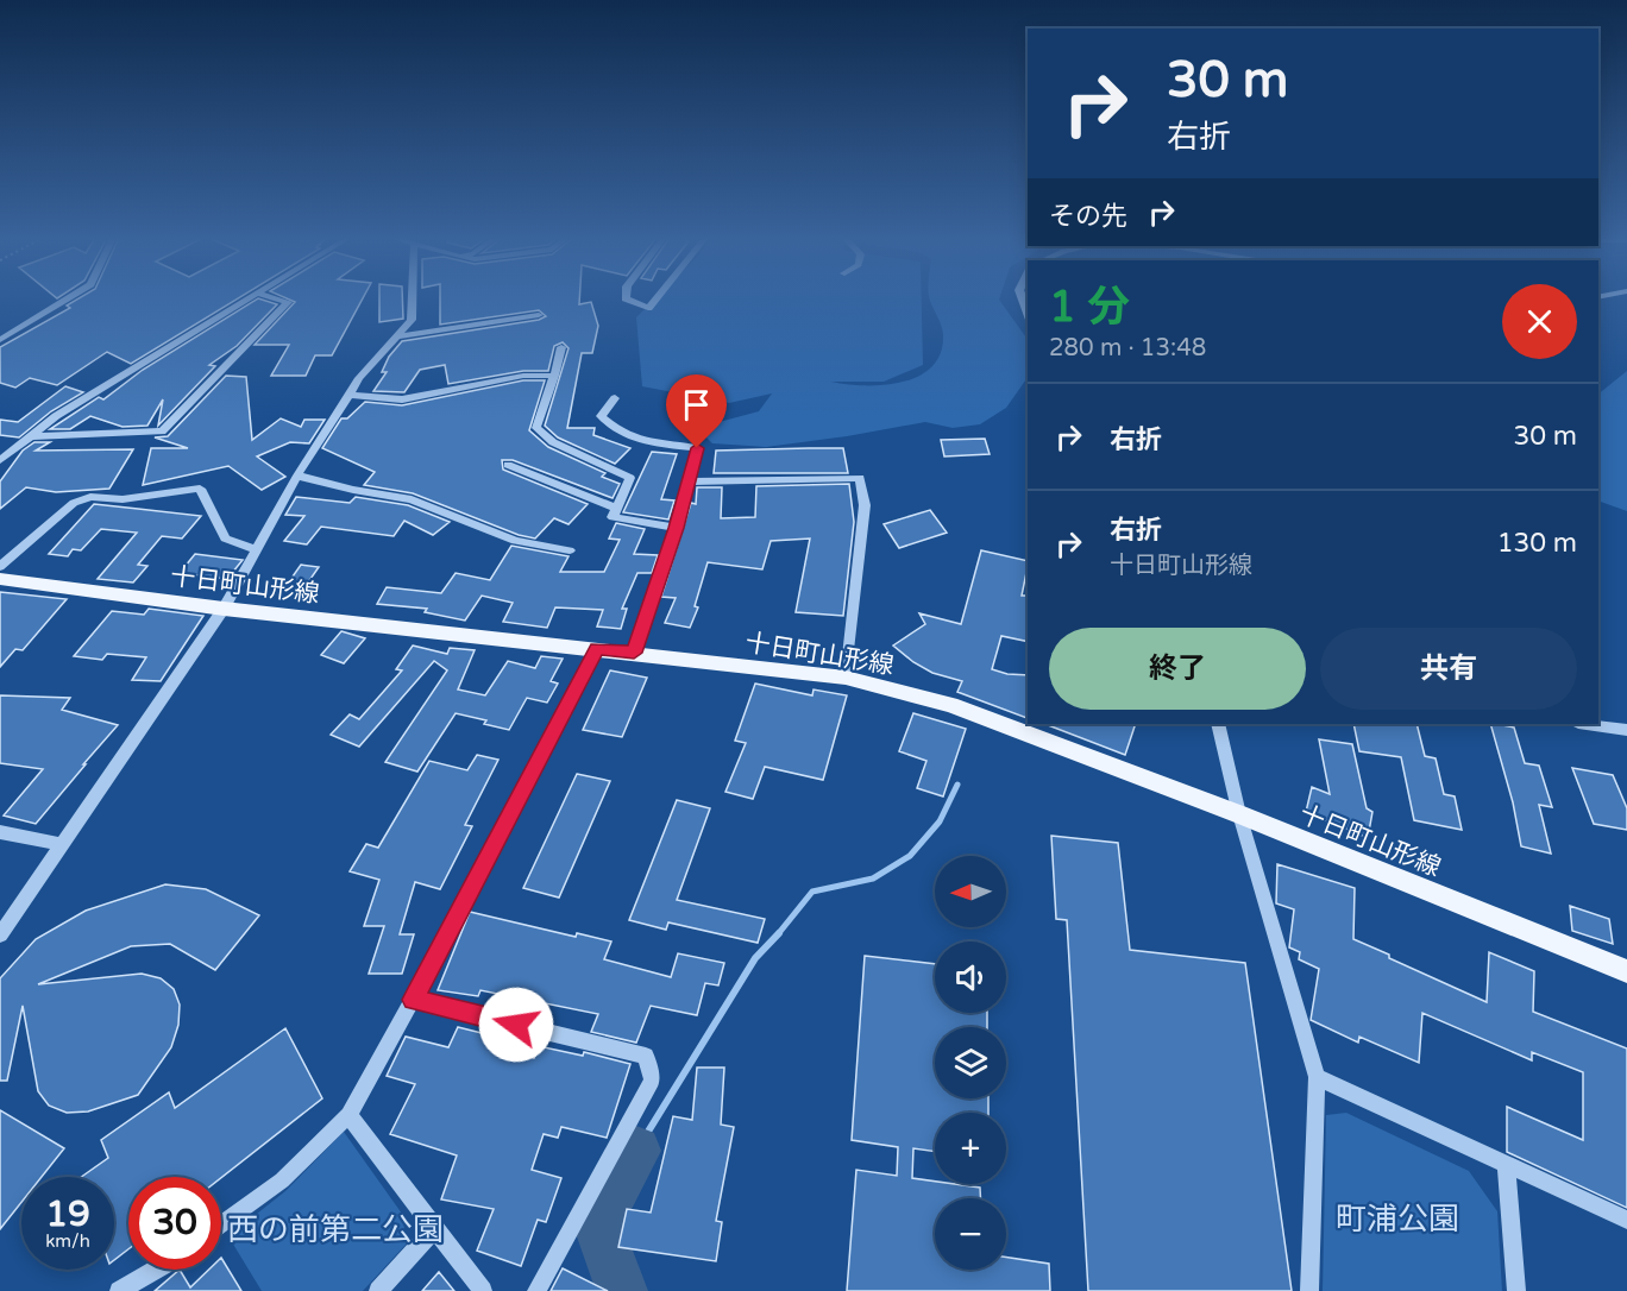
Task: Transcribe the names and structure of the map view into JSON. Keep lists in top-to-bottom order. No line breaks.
{"streets":{"main road":["十日町山形線"]},"parks":["町浦公園","西の前第二公園"],"north":"left","page":{"turn":["30 m","右折"],"then":"その先","heading":["1 分","280 m · 13:48"],"list":[{"name":"右折","value":"30 m"},{"name":"右折","note":"十日町山形線","value":"130 m"}],"buttons":["終了","共有"],"map_buttons":["+","−"],"speed":"19 km/h","limit":"30"}}
